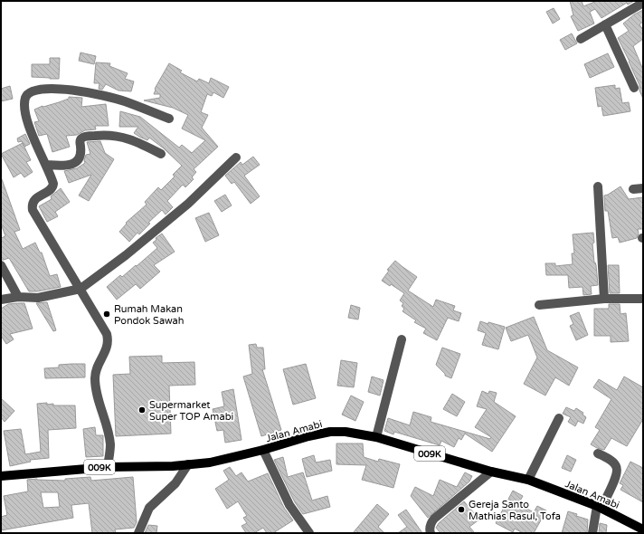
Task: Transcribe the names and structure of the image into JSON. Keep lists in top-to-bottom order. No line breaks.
{"streets":{"main road":["Jalan Amabi","009K"]},"places":["Rumah Makan Pondok Sawah","Supermarket Super TOP Amabi","Gereja Santo Mathias Rasul, Tofa"]}
